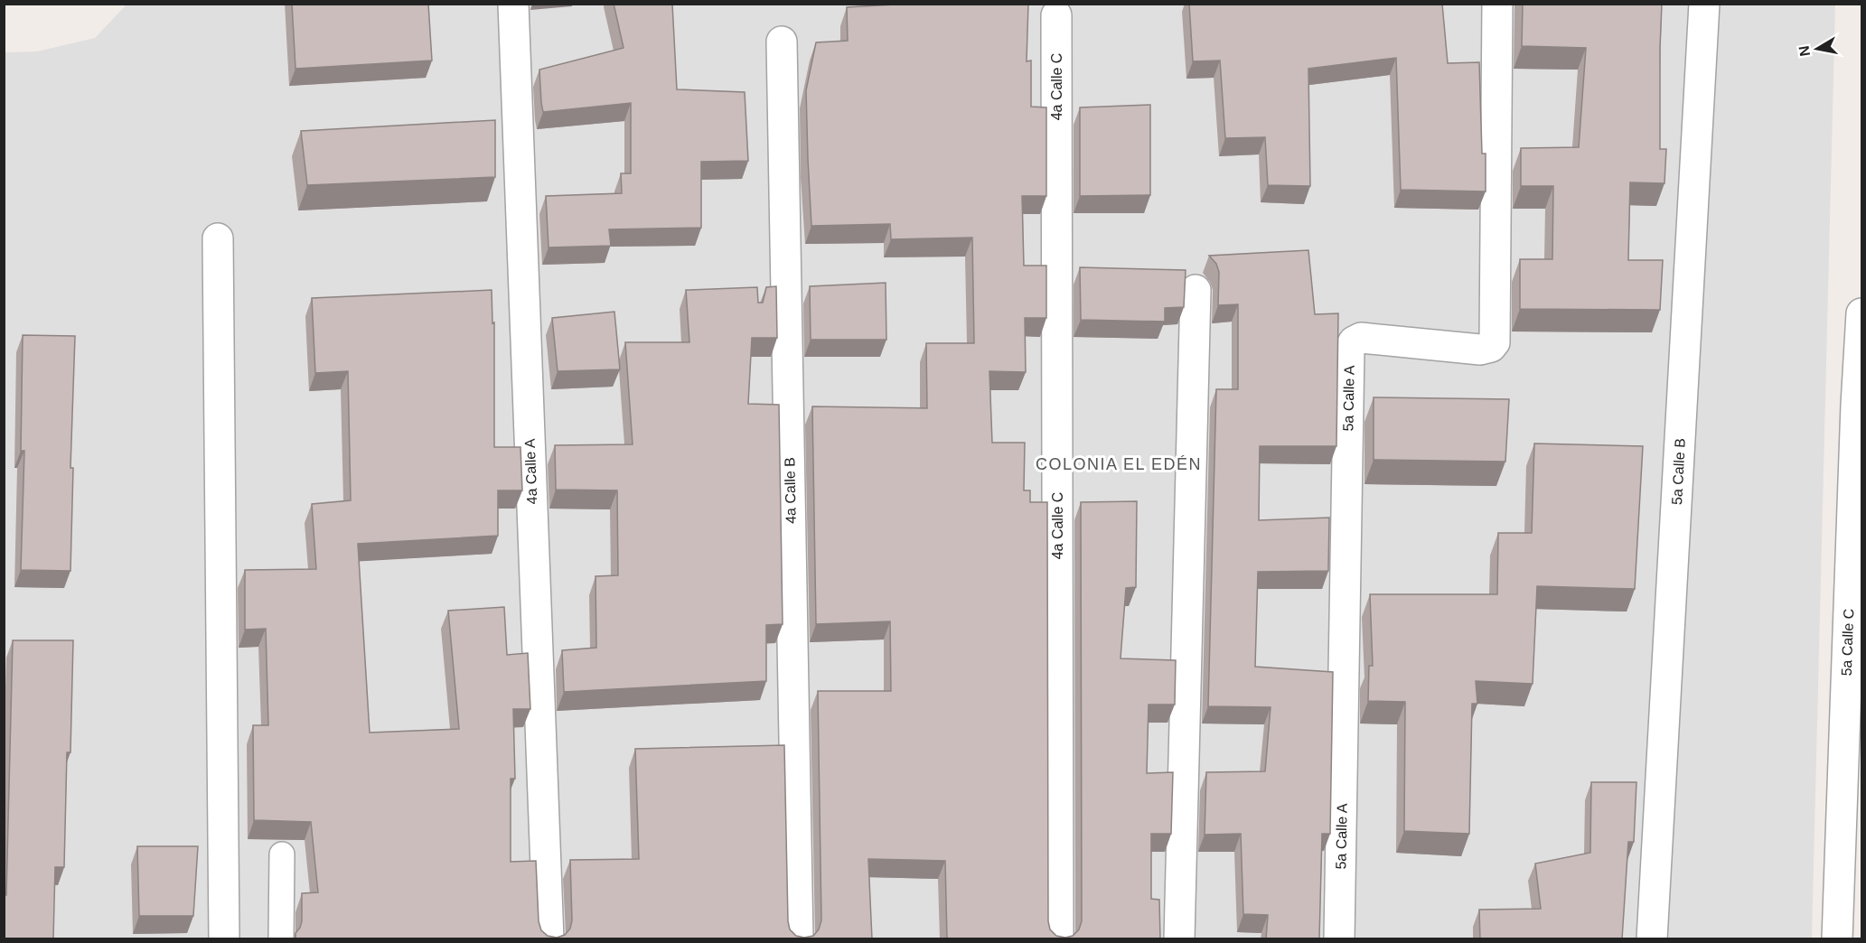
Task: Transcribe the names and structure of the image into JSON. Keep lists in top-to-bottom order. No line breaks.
{"streets":{"street":["4a Calle C","5a Calle A","4a Calle A","5a Calle B","4a Calle B","5a Calle C"]},"districts":["COLONIA EL EDÉN"],"north":"left"}
